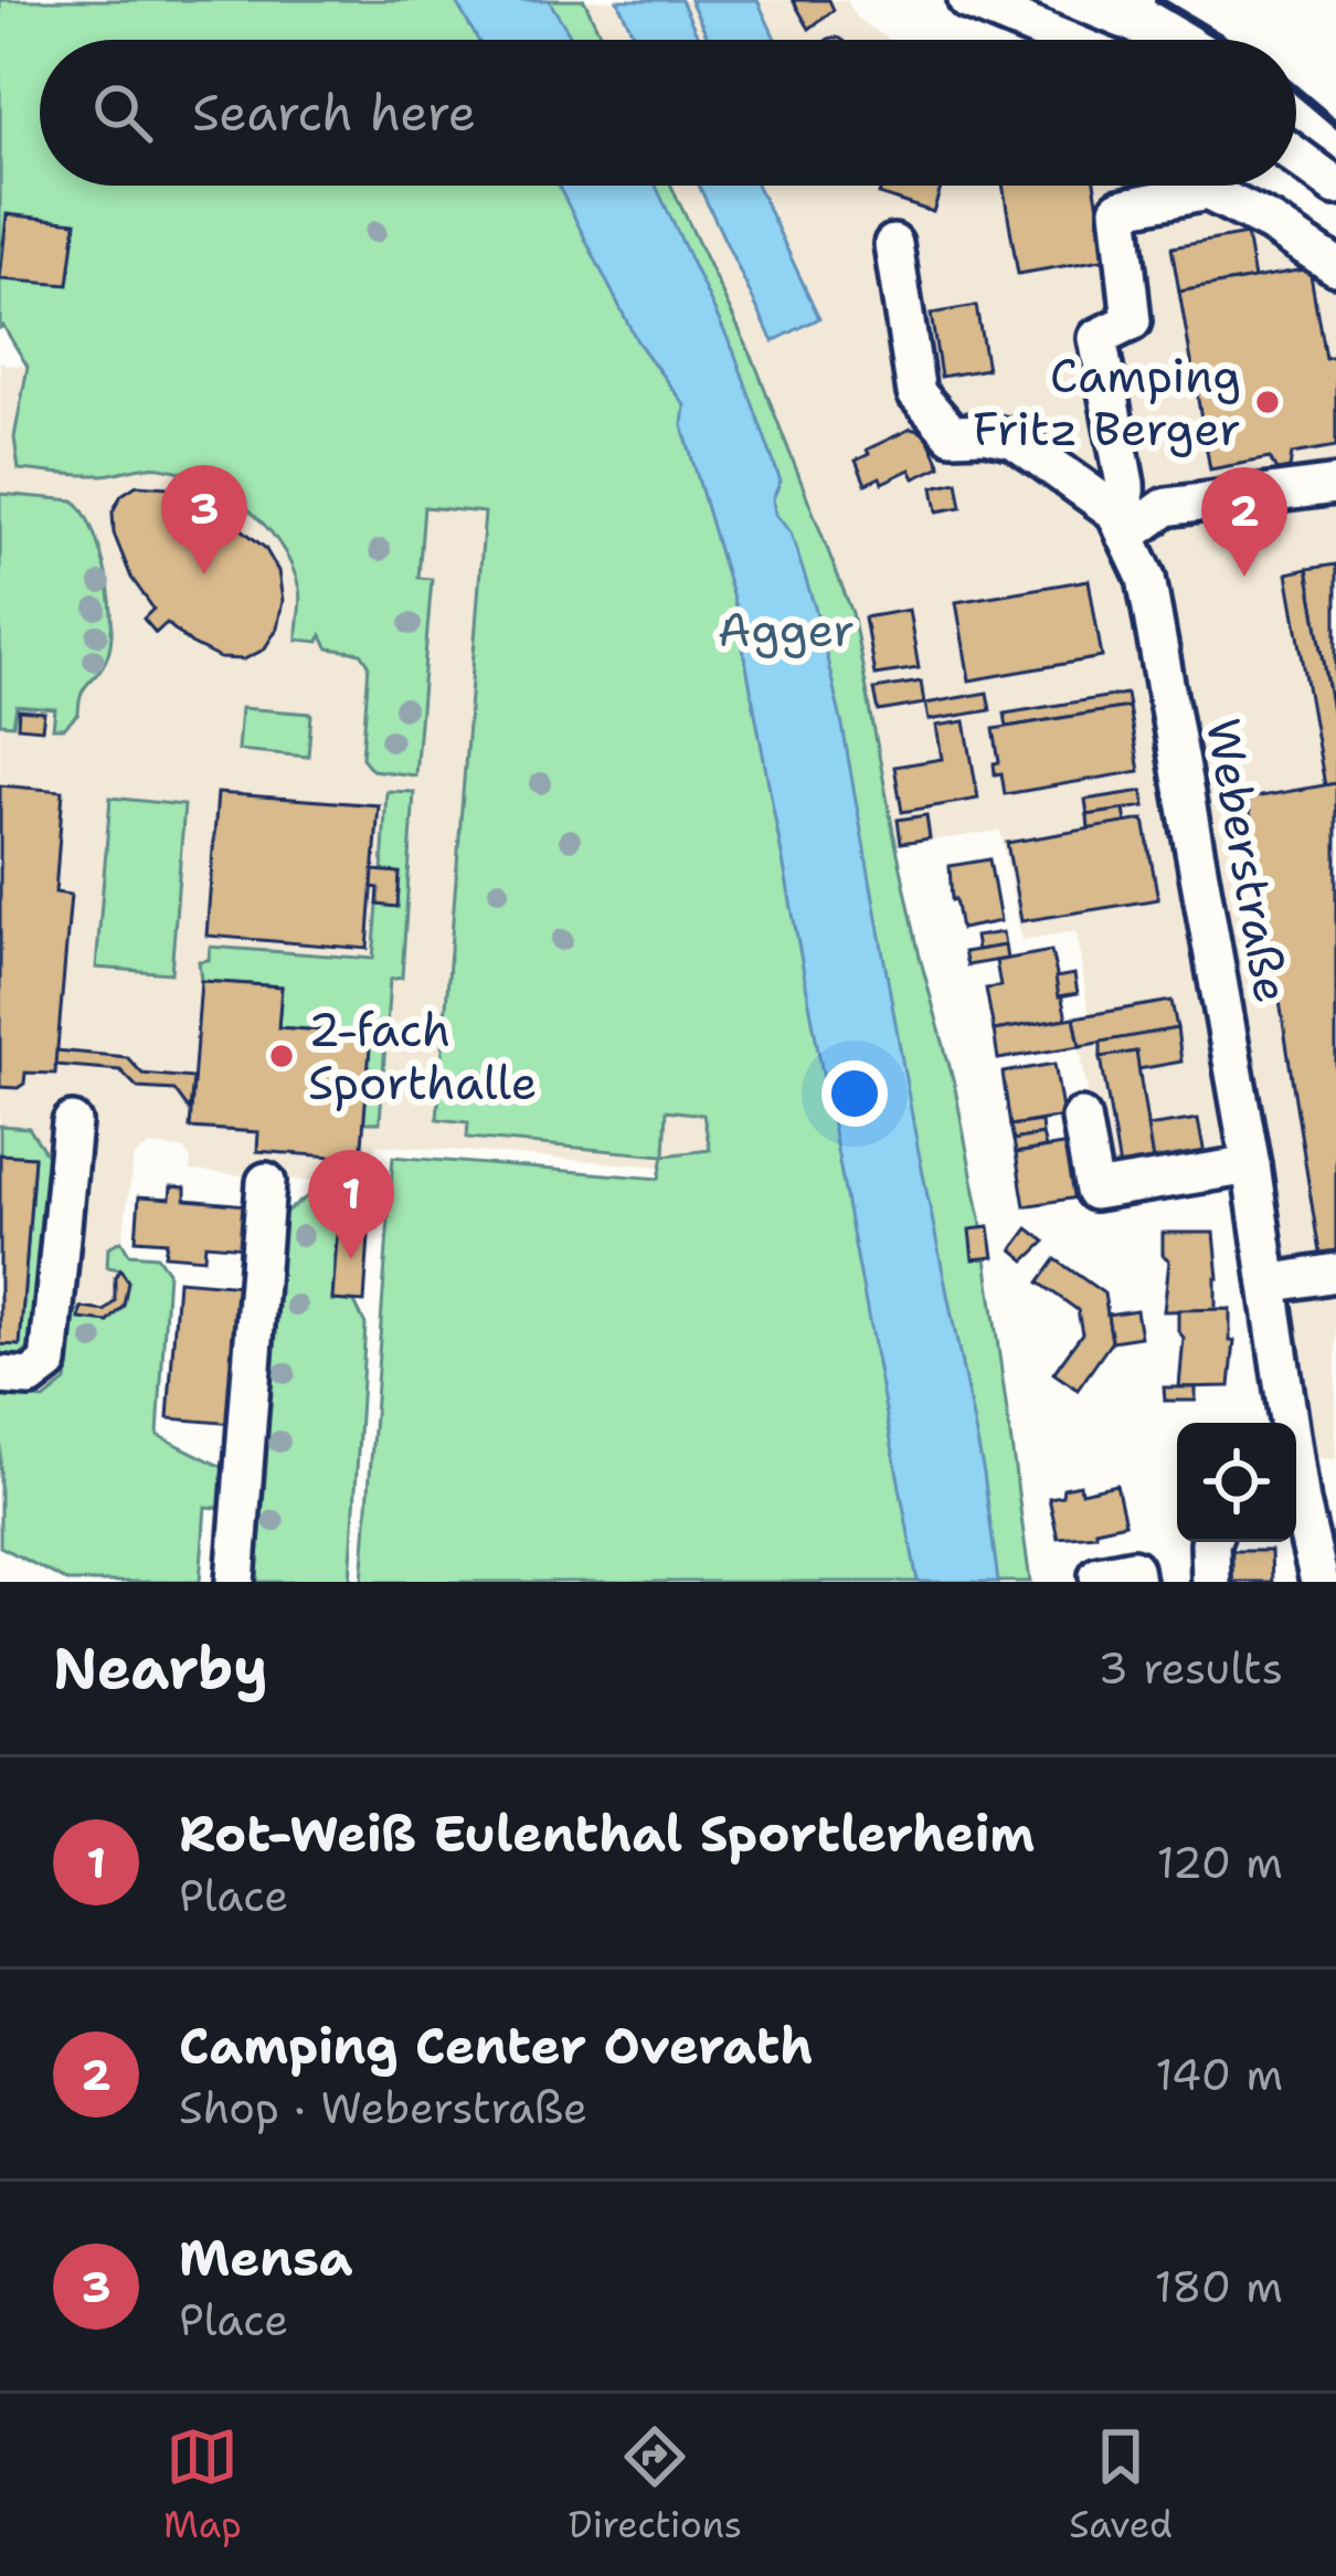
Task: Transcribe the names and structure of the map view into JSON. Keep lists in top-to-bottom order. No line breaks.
{"streets":{"street":["Weberstraße"]},"parks":["Agger"],"places":["Camping Fritz Berger","2-fach Sporthalle"],"page":{"search":"Search here","pins":["3","2","1"],"heading":["Nearby","3 results"],"list":[{"mark":"1","name":"Rot-Weiß Eulenthal Sportlerheim","note":"Place","value":"120 m"},{"mark":"2","name":"Camping Center Overath","note":"Shop · Weberstraße","value":"140 m"},{"mark":"3","name":"Mensa","note":"Place","value":"180 m"}],"nav":["Map","Directions","Saved"]}}
